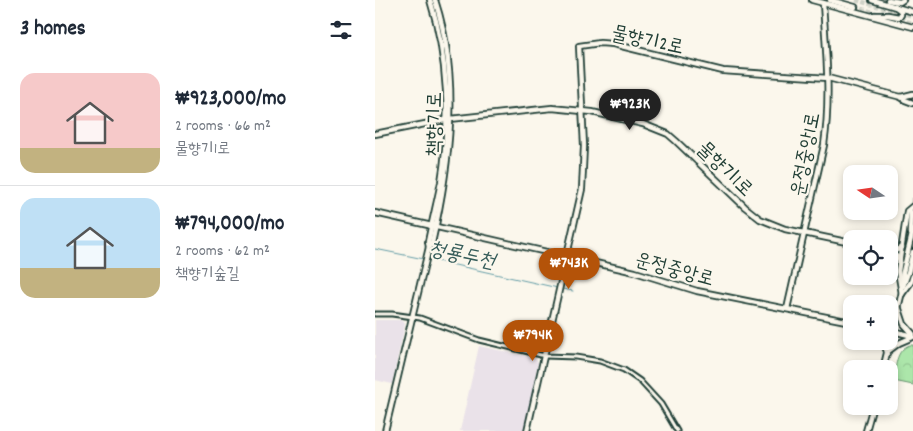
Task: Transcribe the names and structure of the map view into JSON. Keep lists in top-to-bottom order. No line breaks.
{"streets":{"street":["물향기2로","책향기로","운정중앙1로","물향기1로","운정중앙로"]},"crossings":[["물향기2로","운정중앙1로"],["물향기2로","물향기1로"],["물향기2로","운정중앙로"],["책향기로","물향기1로"],["책향기로","운정중앙로"],["운정중앙1로","물향기1로"],["운정중앙1로","운정중앙로"]],"water":["청룡두천"],"north":"left","page":{"heading":"3 homes","list":[{"name":"₩923,000/mo","note":"2 rooms · 66 m² · 물향기1로"},{"name":"₩794,000/mo","note":"2 rooms · 62 m² · 책향기숲길"}],"price":["₩923K","₩743K","₩794K"],"map_buttons":["+","−"]}}
